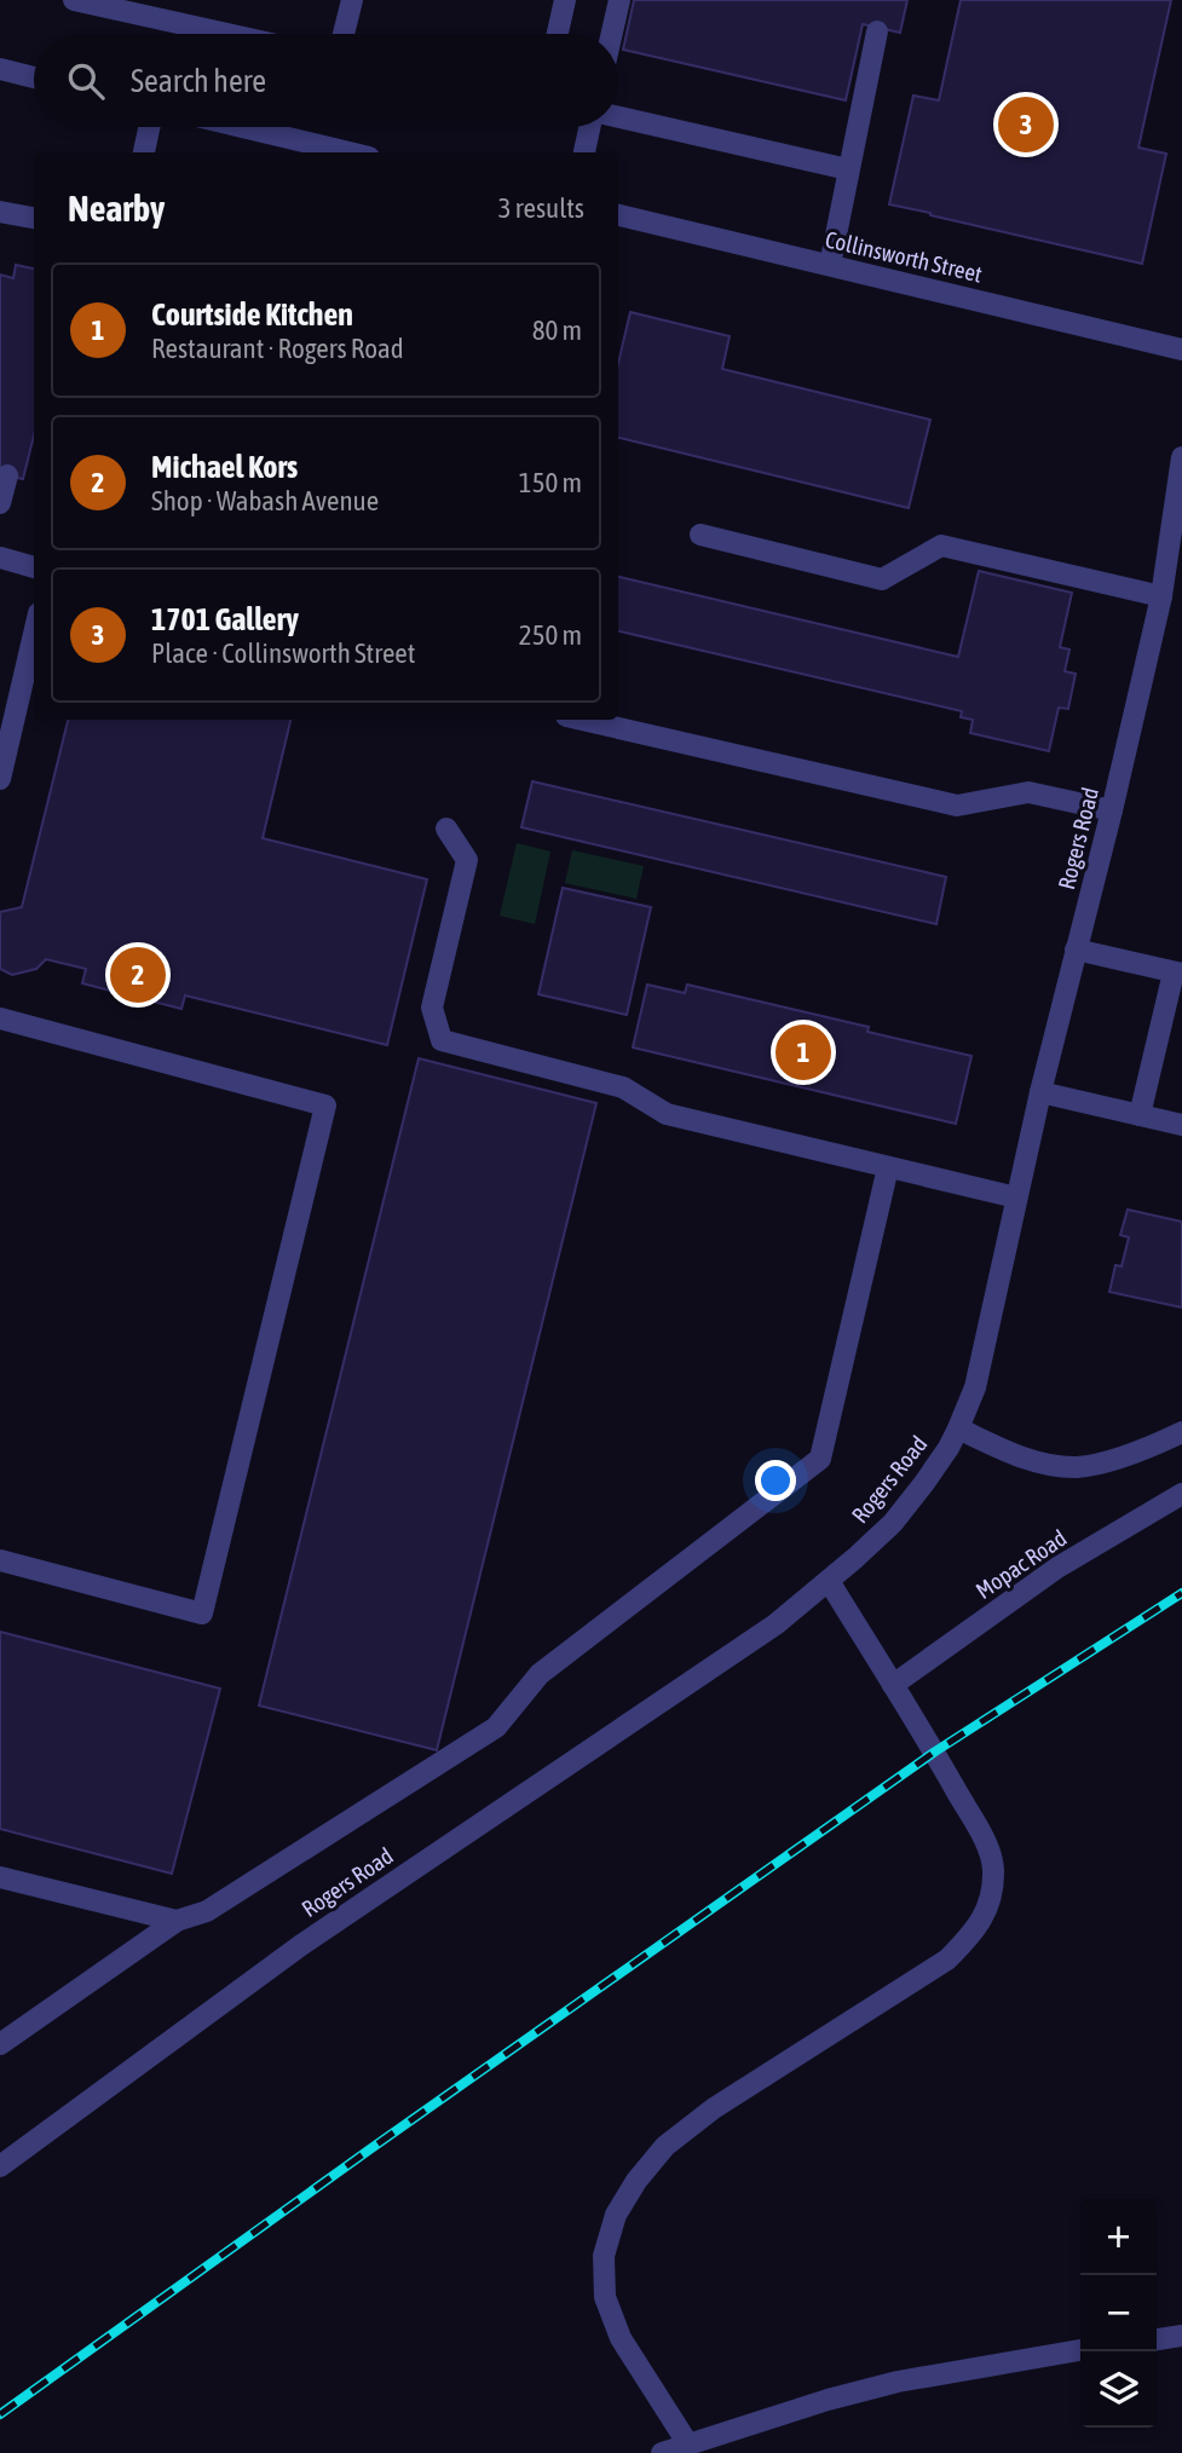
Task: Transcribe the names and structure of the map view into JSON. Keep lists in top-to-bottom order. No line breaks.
{"streets":{"street":["Collinsworth Street","Rogers Road","Mopac Road"]},"page":{"search":"Search here","pins":["3","2","1"],"heading":["Nearby","3 results"],"list":[{"mark":"1","name":"Courtside Kitchen","note":"Restaurant · Rogers Road","value":"80 m"},{"mark":"2","name":"Michael Kors","note":"Shop · Wabash Avenue","value":"150 m"},{"mark":"3","name":"1701 Gallery","note":"Place · Collinsworth Street","value":"250 m"}],"map_buttons":["+","−"]}}
